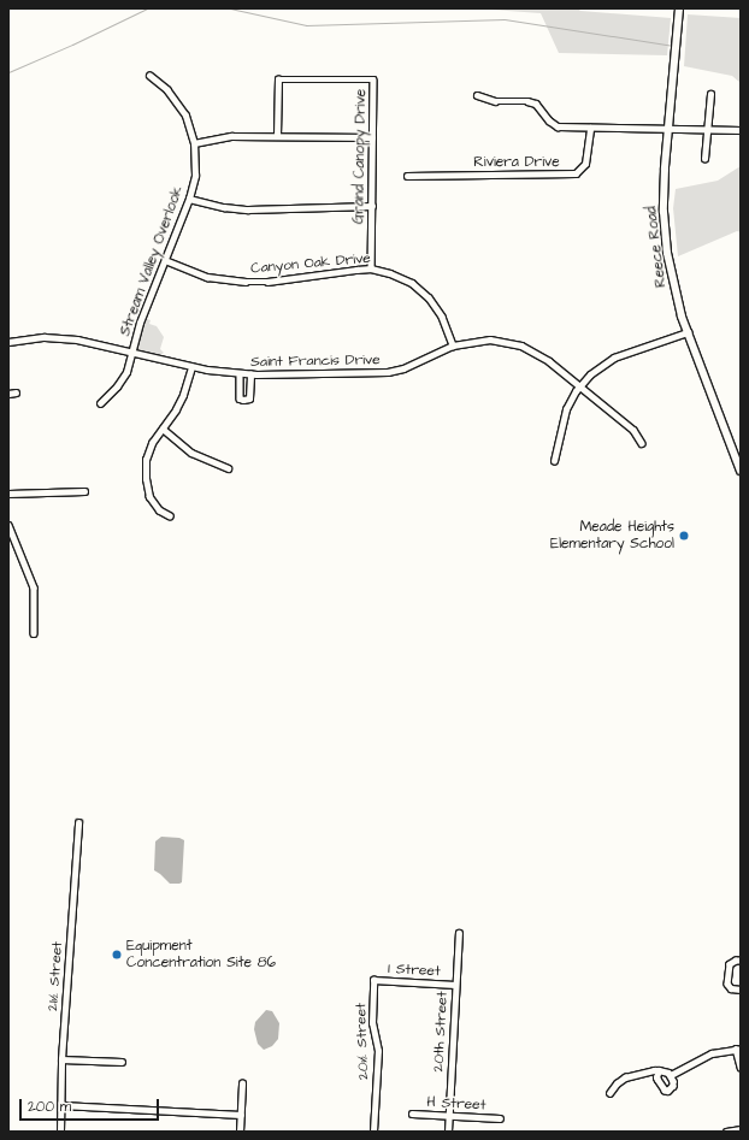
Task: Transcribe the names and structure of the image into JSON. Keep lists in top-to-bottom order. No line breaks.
{"streets":{"main road":["Reece Road"],"street":["Grand Canopy Drive","Riviera Drive","Stream Valley Overlook","Canyon Oak Drive","Saint Francis Drive","I Street","21½ Street","20th Street","20½ Street","H Street"]},"crossings":[["Grand Canopy Drive","Canyon Oak Drive"],["Stream Valley Overlook","Canyon Oak Drive"],["Stream Valley Overlook","Saint Francis Drive"],["Canyon Oak Drive","Saint Francis Drive"],["I Street","20th Street"],["I Street","20½ Street"],["20th Street","H Street"]],"places":["Meade Heights Elementary School","Equipment Concentration Site 86"],"scale_bar":"200 m"}
